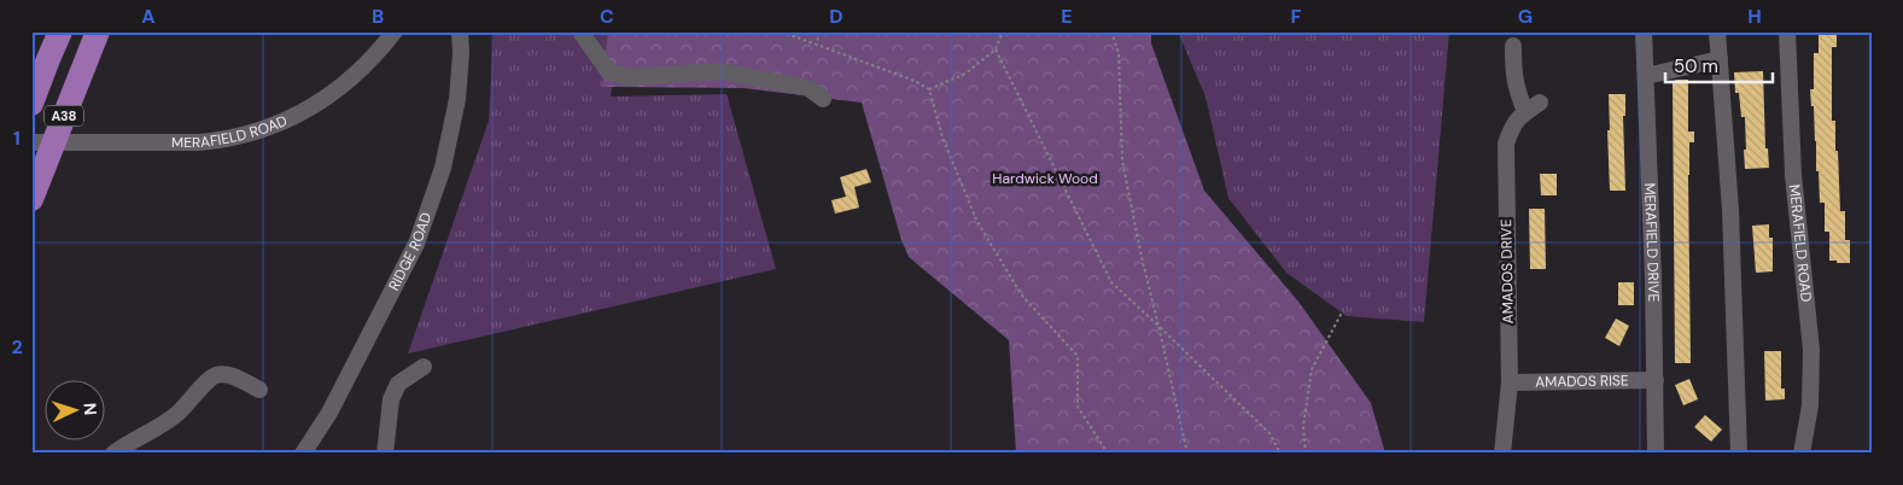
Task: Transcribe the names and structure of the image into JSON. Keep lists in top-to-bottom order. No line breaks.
{"streets":{"highway":["A38"],"street":["MERAFIELD ROAD","MERAFIELD DRIVE","RIDGE ROAD","AMADOS DRIVE","AMADOS RISE"]},"crossings":[["MERAFIELD DRIVE","AMADOS RISE"],["AMADOS DRIVE","AMADOS RISE"]],"parks":["Hardwick Wood"],"scale_bar":"50 m","north":"right","grid":{"columns":["A","B","C","D","E","F","G","H"],"rows":["1","2"]}}
